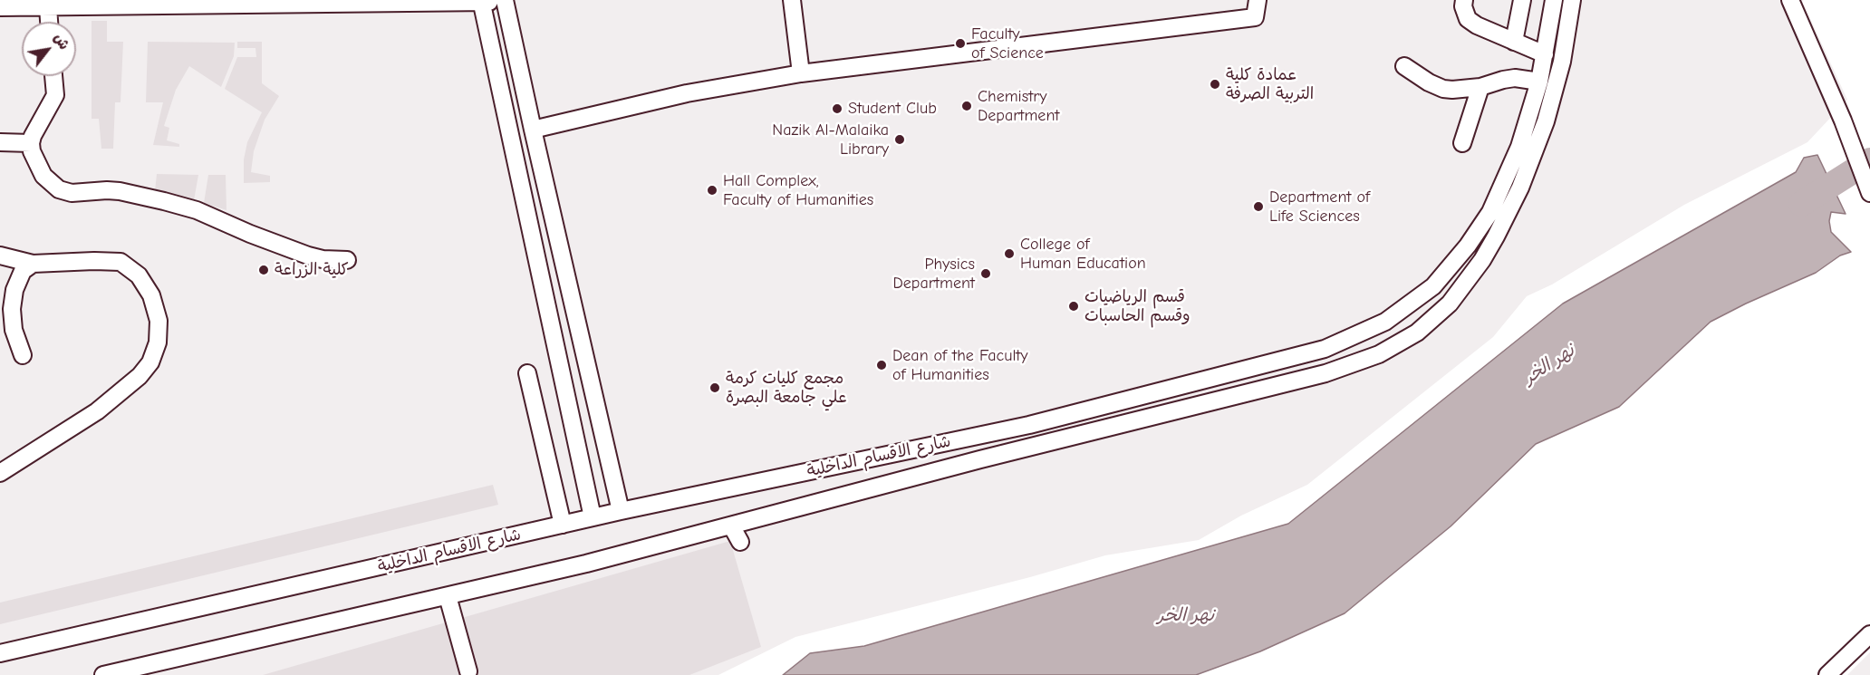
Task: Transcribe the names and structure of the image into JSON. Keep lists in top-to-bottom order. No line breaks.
{"streets":{"street":["شارع الاقسام الداخلية"]},"water":["نهر الخر"],"places":["Faculty of Science","عمادة كلية التربية الصرفة","Chemistry Department","Student Club","Nazik Al-Malaika Library","Hall Complex, Faculty of Humanities","Department of Life Sciences","College of Human Education","كلية الزراعة","Physics Department","قسم الرياضيات وقسم الحاسبات","Dean of the Faculty of Humanities","مجمع كليات كرمة علي جامعة البصرة"],"north":"top right"}
